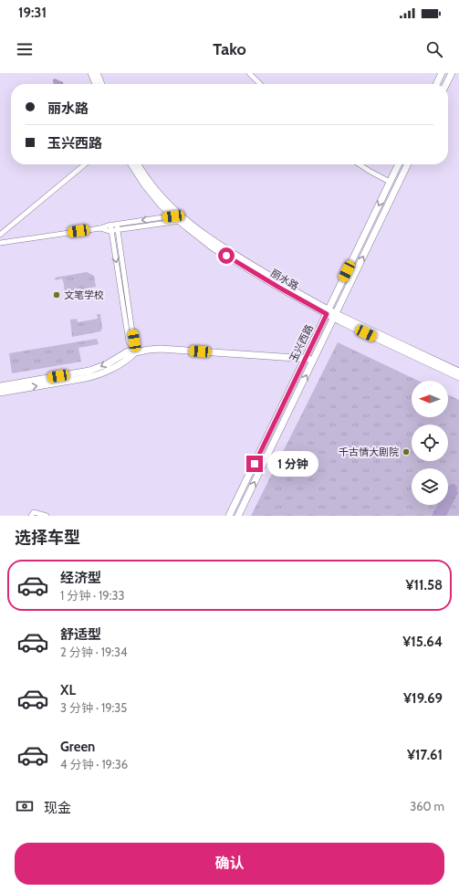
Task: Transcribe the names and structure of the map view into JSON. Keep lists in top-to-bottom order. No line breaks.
{"streets":{"street":["丽水路","玉兴西路"]},"crossings":[["丽水路","玉兴西路"]],"places":["文笔学校","千古情大剧院"],"north":"left","page":{"status":"19:31","header":"Tako","banner":["丽水路","玉兴西路"],"bubble":"1 分钟","heading":"选择车型","list":[{"name":"经济型","note":"1 分钟 · 19:33","value":"¥11.58"},{"name":"舒适型","note":"2 分钟 · 19:34","value":"¥15.64"},{"name":"XL","note":"3 分钟 · 19:35","value":"¥19.69"},{"name":"Green","note":"4 分钟 · 19:36","value":"¥17.61"}],"pay":["现金","360 m"],"buttons":"确认"}}
